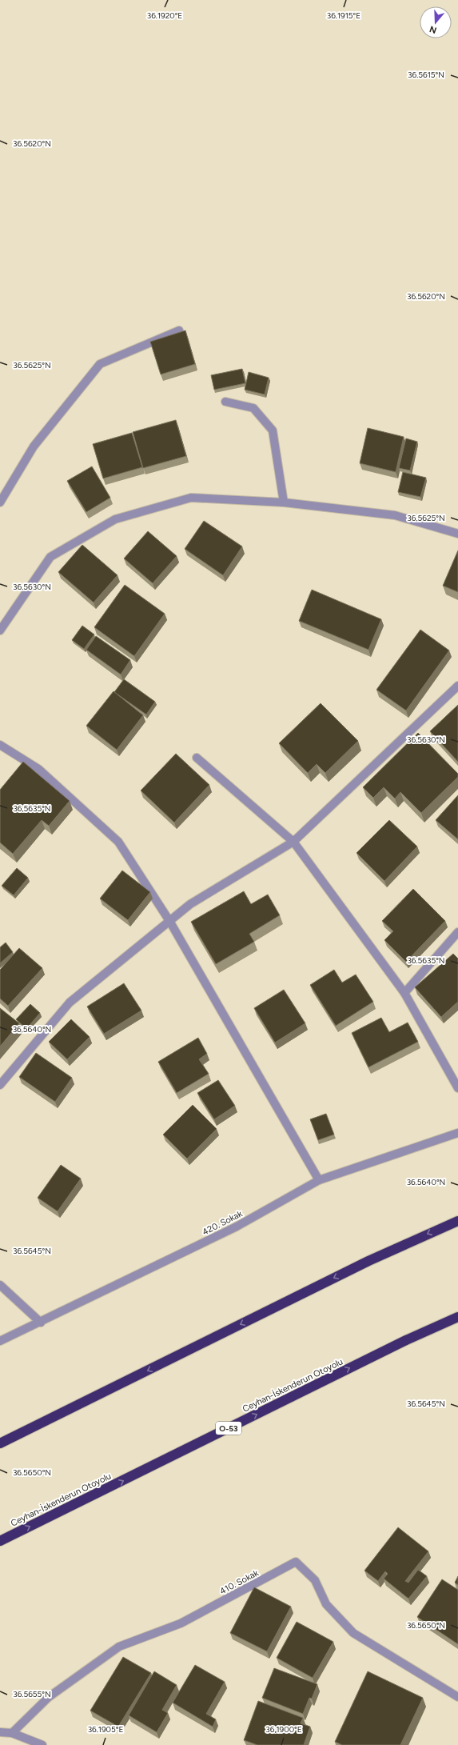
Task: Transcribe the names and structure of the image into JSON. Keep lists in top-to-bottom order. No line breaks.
{"streets":{"highway":["Ceyhan-İskenderun Otoyolu","O-53"],"street":["420. Sokak","410. Sokak"]},"one_way":["Ceyhan-İskenderun Otoyolu"],"north":"bottom","coordinates":["36.1915°E","36.1920°E","36.5615°N","36.5620°N","36.5625°N","36.5630°N","36.5635°N","36.5640°N","36.5645°N","36.5650°N","36.5655°N","36.1905°E","36.1900°E"]}
